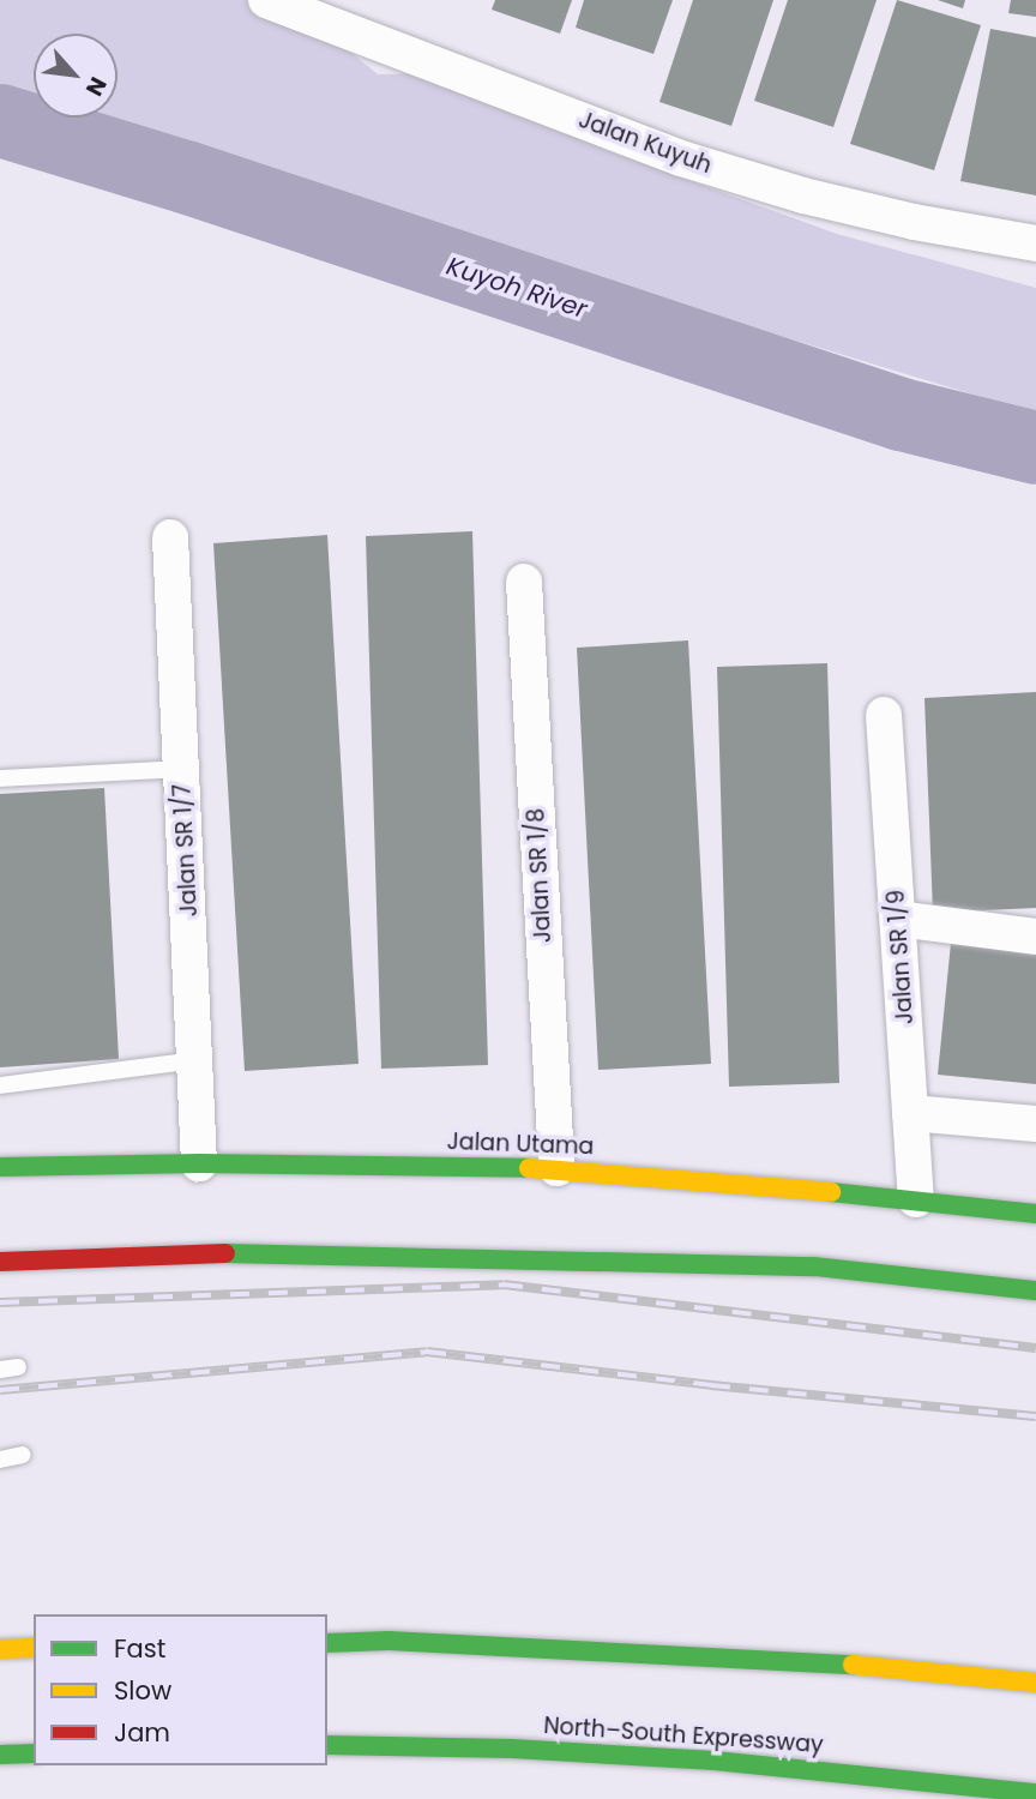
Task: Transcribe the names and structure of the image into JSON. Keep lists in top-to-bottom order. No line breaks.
{"streets":{"main road":["Jalan Utama","North–South Expressway"],"street":["Jalan Kuyuh","Jalan SR 1/7","Jalan SR 1/8","Jalan SR 1/9"]},"crossings":[["Jalan SR 1/7","Jalan Utama"],["Jalan SR 1/8","Jalan Utama"],["Jalan SR 1/9","Jalan Utama"]],"water":["Kuyoh River"],"legend":["Fast","Slow","Jam"],"north":"bottom right"}
